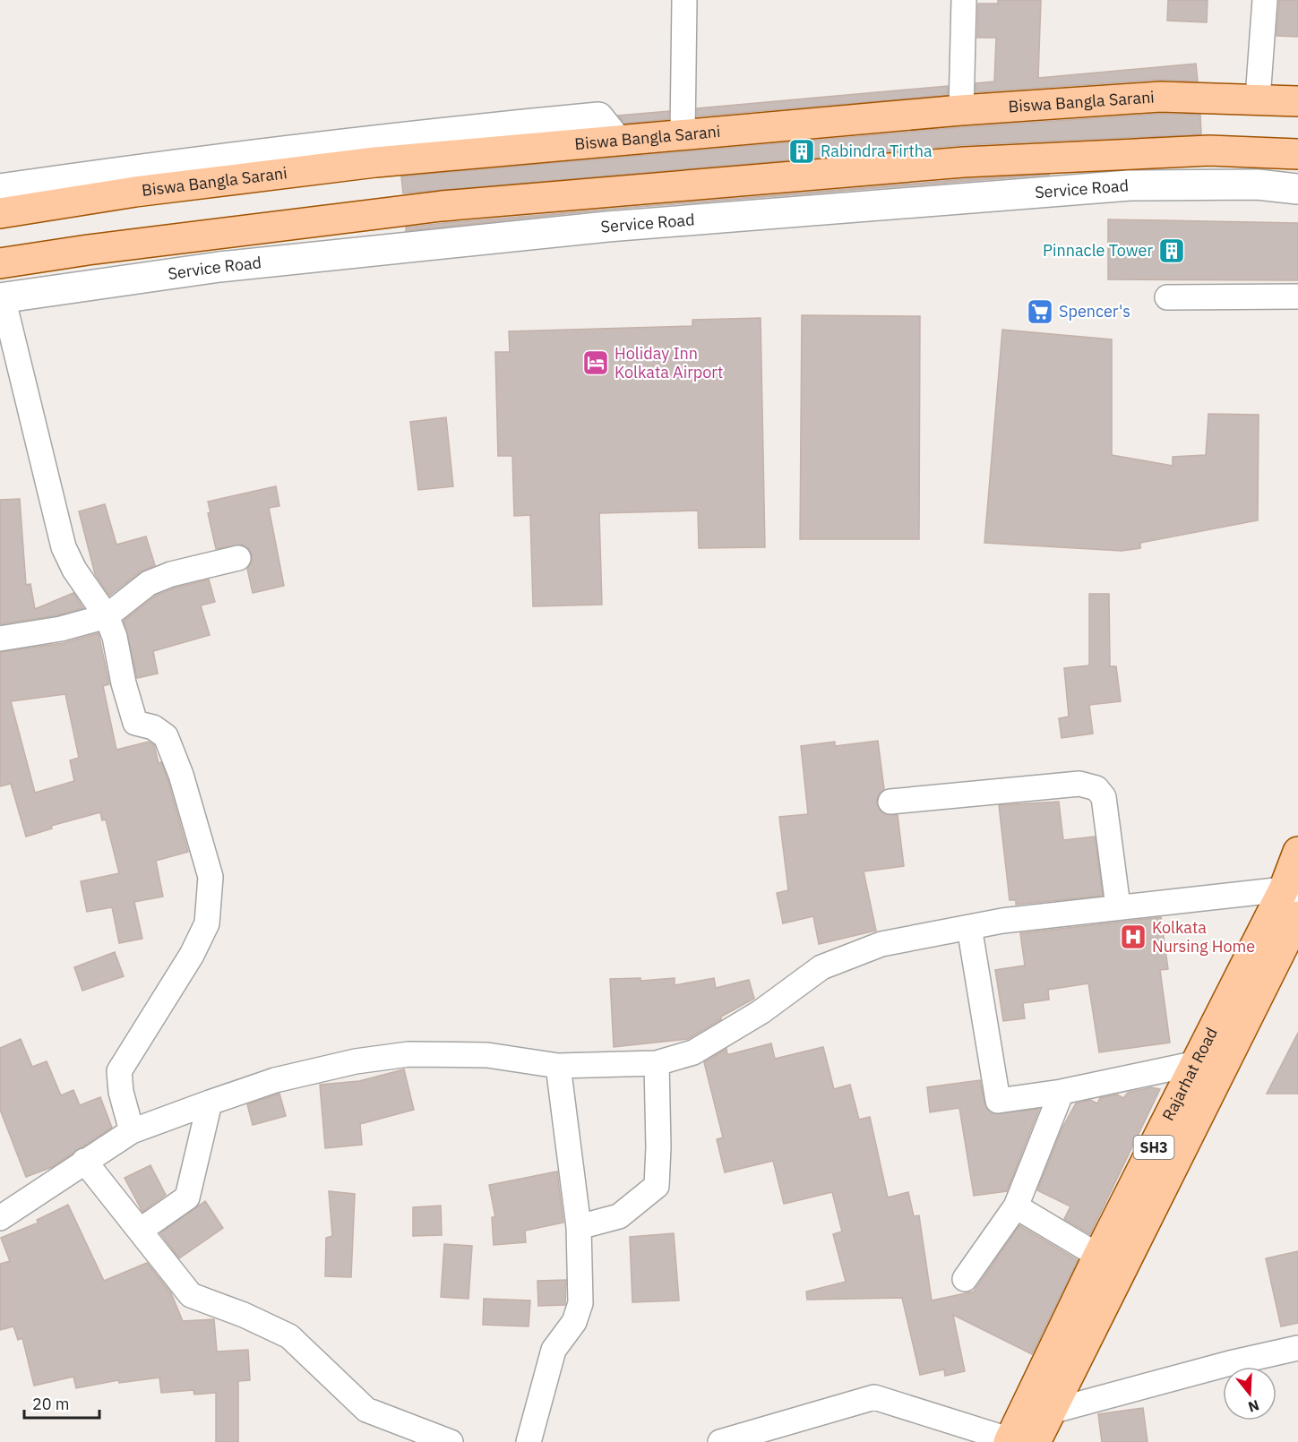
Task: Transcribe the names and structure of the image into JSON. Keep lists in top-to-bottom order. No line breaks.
{"streets":{"main road":["Biswa Bangla Sarani","Rajarhat Road","SH3"],"street":["Service Road"]},"places":{"building":["Rabindra Tirtha","Pinnacle Tower"],"supermarket":["Spencer's"],"hotel":["Holiday Inn Kolkata Airport"],"hospital":["Kolkata Nursing Home"]},"scale_bar":"20 m","north":"bottom"}
